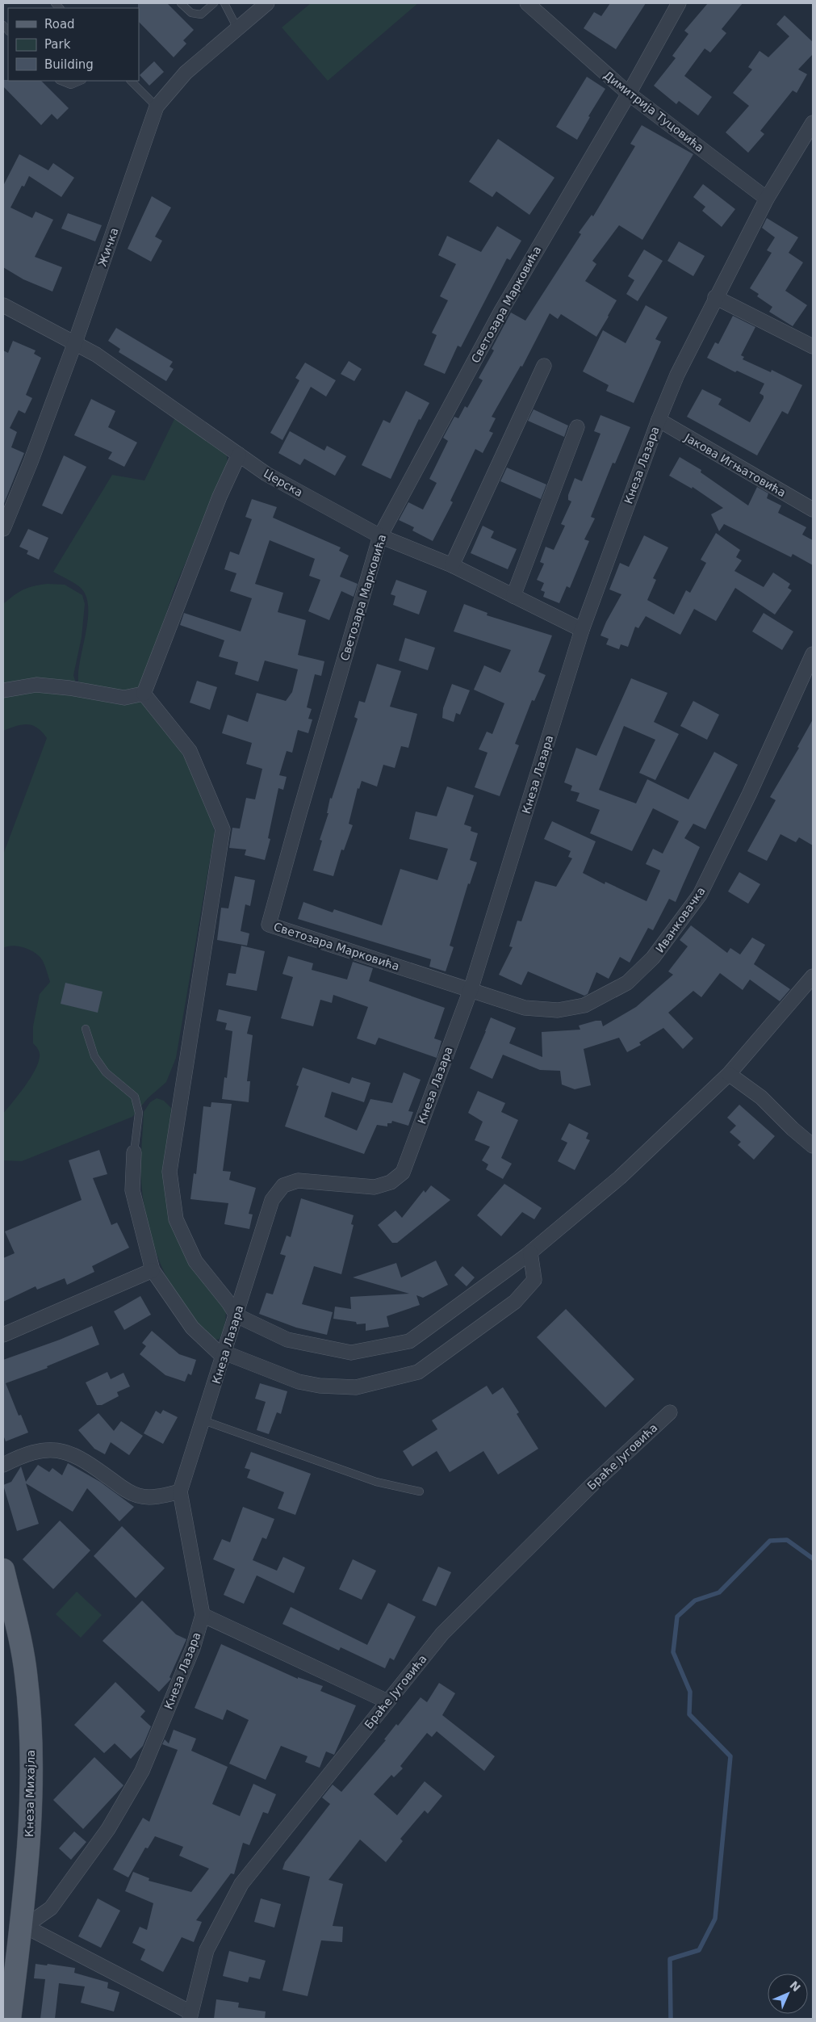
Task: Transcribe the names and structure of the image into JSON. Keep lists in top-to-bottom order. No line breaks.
{"streets":{"main road":["Кнеза Михајла"],"street":["Димитрија Туцовића","Жичка","Светозара Марковића","Кнеза Лазара","Јакова Игњатовића","Церска","Иванковачка","Браће Југовића"]},"crossings":[["Димитрија Туцовића","Светозара Марковића"],["Димитрија Туцовића","Кнеза Лазара"],["Жичка","Церска"],["Светозара Марковића","Кнеза Лазара"],["Светозара Марковића","Церска"],["Светозара Марковића","Иванковачка"],["Кнеза Лазара","Јакова Игњатовића"],["Кнеза Лазара","Церска"],["Кнеза Лазара","Иванковачка"],["Кнеза Лазара","Кнеза Михајла"]],"legend":["Road","Park","Building"],"north":"top right"}
